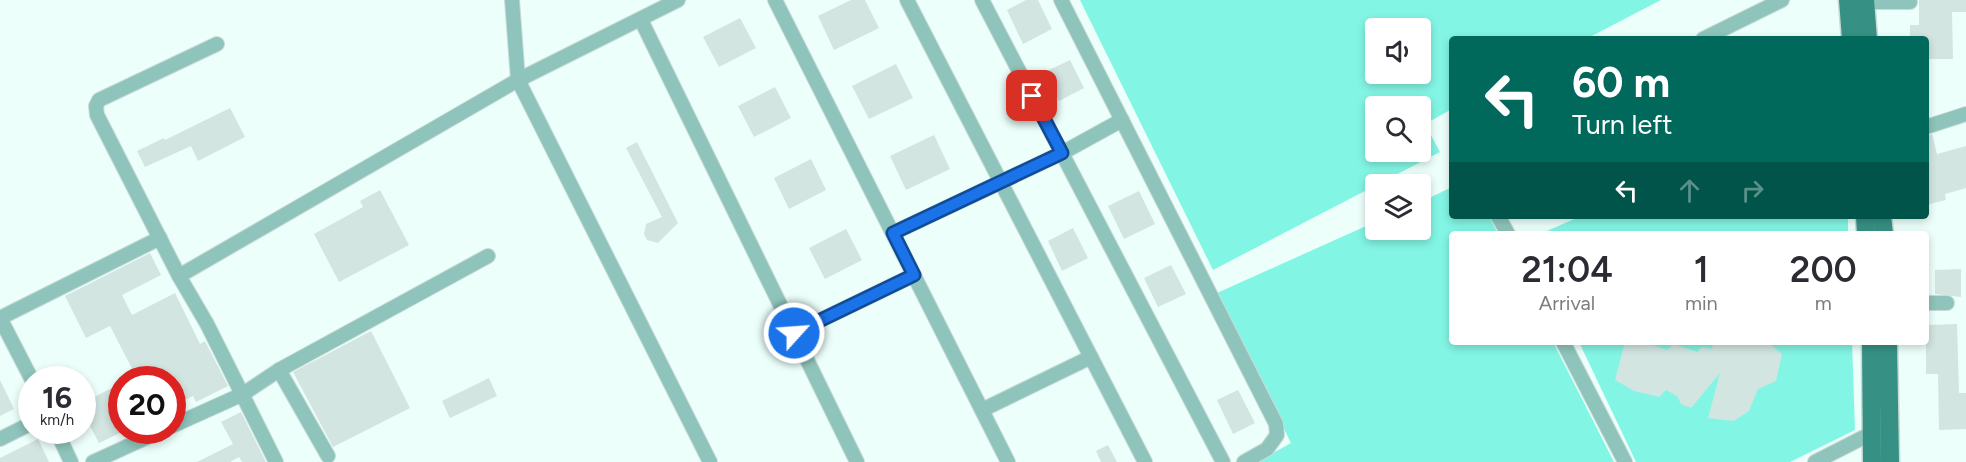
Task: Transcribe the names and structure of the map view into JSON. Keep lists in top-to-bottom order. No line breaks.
{"page":{"turn":["60 m","Turn left"],"eta":["21:04","Arrival","1","min","200","m"],"speed":"16 km/h","limit":"20"}}
